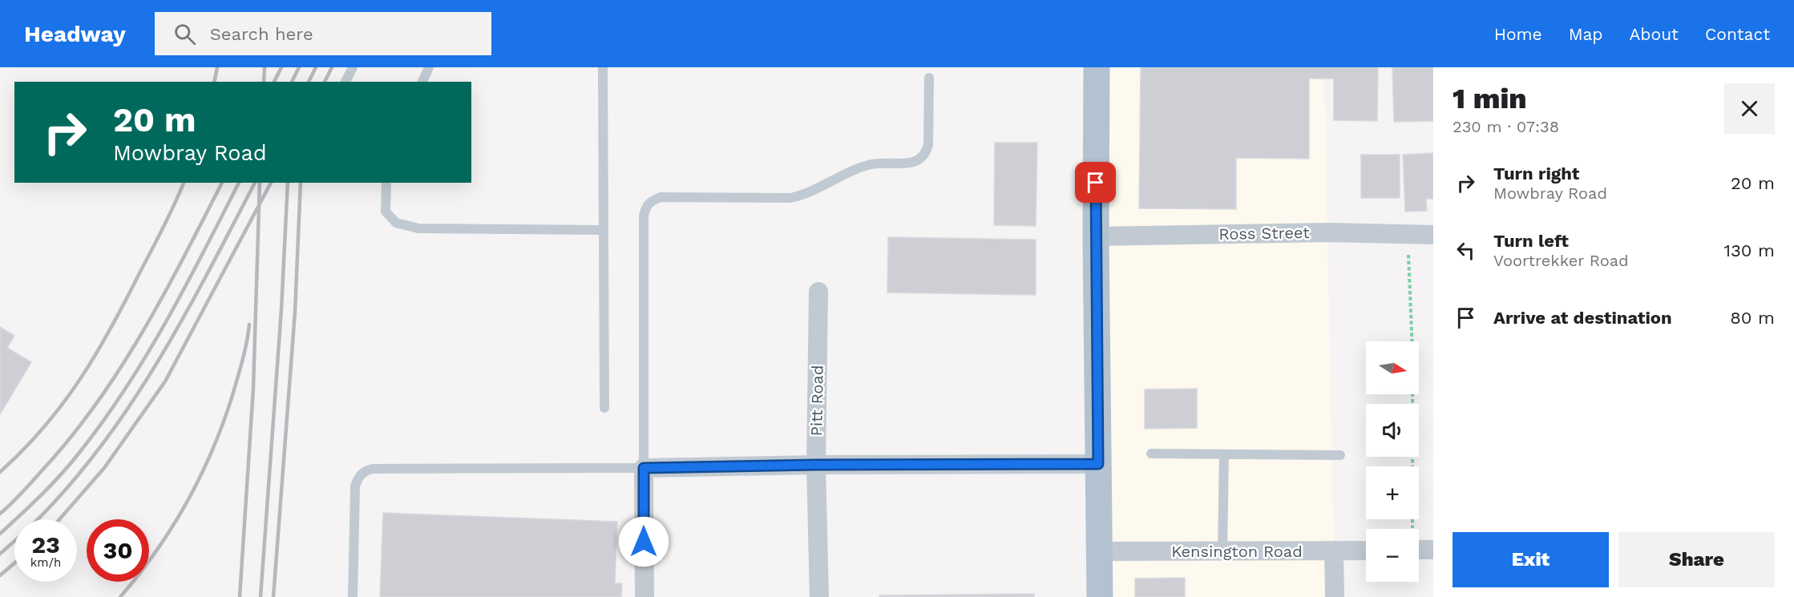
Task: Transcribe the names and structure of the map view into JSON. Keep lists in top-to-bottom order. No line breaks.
{"streets":{"street":["Ross Street","Pitt Road","Kensington Road"]},"north":"right","page":{"header":"Headway","search":"Search here","nav":["Home","Map","About","Contact"],"heading":["1 min","230 m · 07:38"],"turn":["20 m","Mowbray Road"],"list":[{"name":"Turn right","note":"Mowbray Road","value":"20 m"},{"name":"Turn left","note":"Voortrekker Road","value":"130 m"},{"name":"Arrive at destination","value":"80 m"}],"map_buttons":["+","−"],"speed":"23 km/h","limit":"30","buttons":["Exit","Share"]}}
